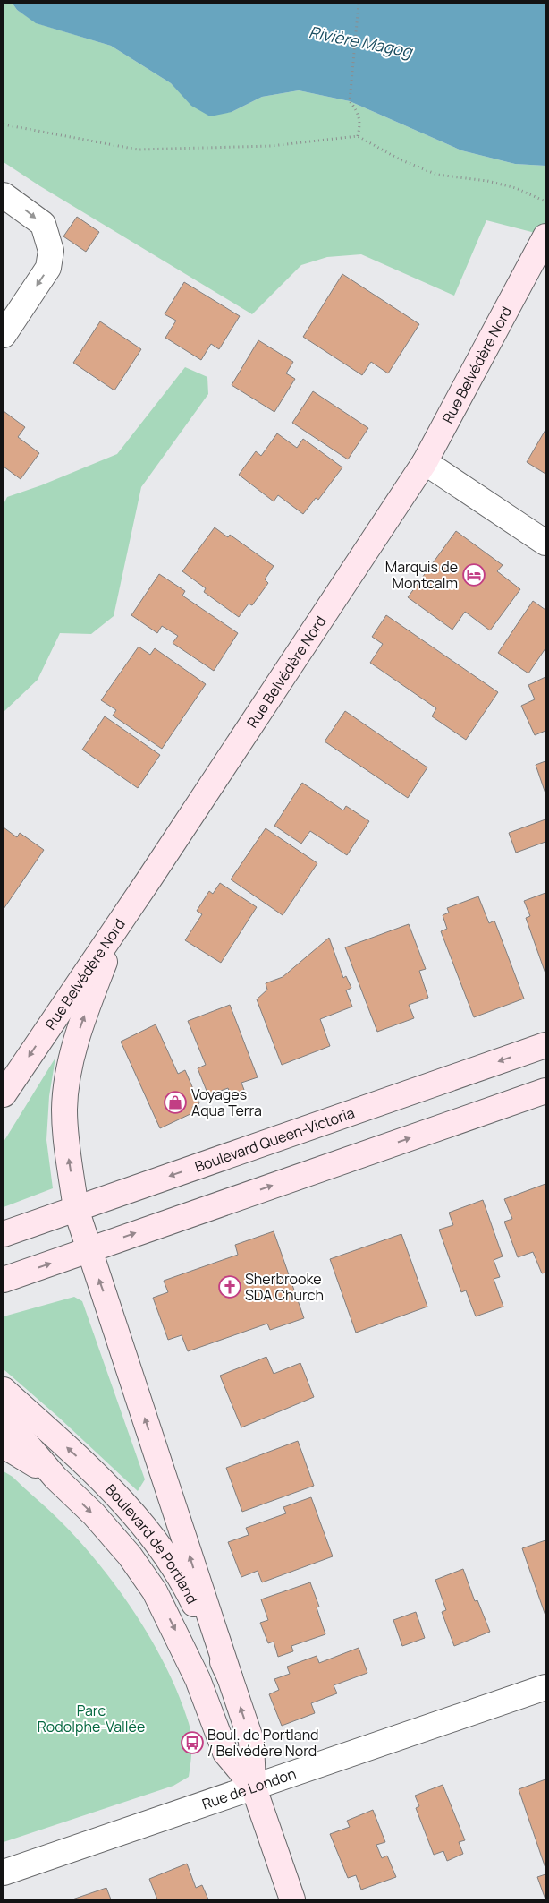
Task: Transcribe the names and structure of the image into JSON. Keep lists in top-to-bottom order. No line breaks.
{"streets":{"main road":["Rue Belvédère Nord","Boulevard Queen-Victoria","Boulevard de Portland"],"street":["Rue de London"]},"crossings":[["Boulevard de Portland","Rue de London"]],"water":["Rivière Magog"],"parks":["Parc Rodolphe-Vallée"],"places":{"hotel":["Marquis de Montcalm"],"shop":["Voyages Aqua Terra"],"church":["Sherbrooke SDA Church"],"bus stop":["Boul. de Portland / Belvédère Nord"]}}
